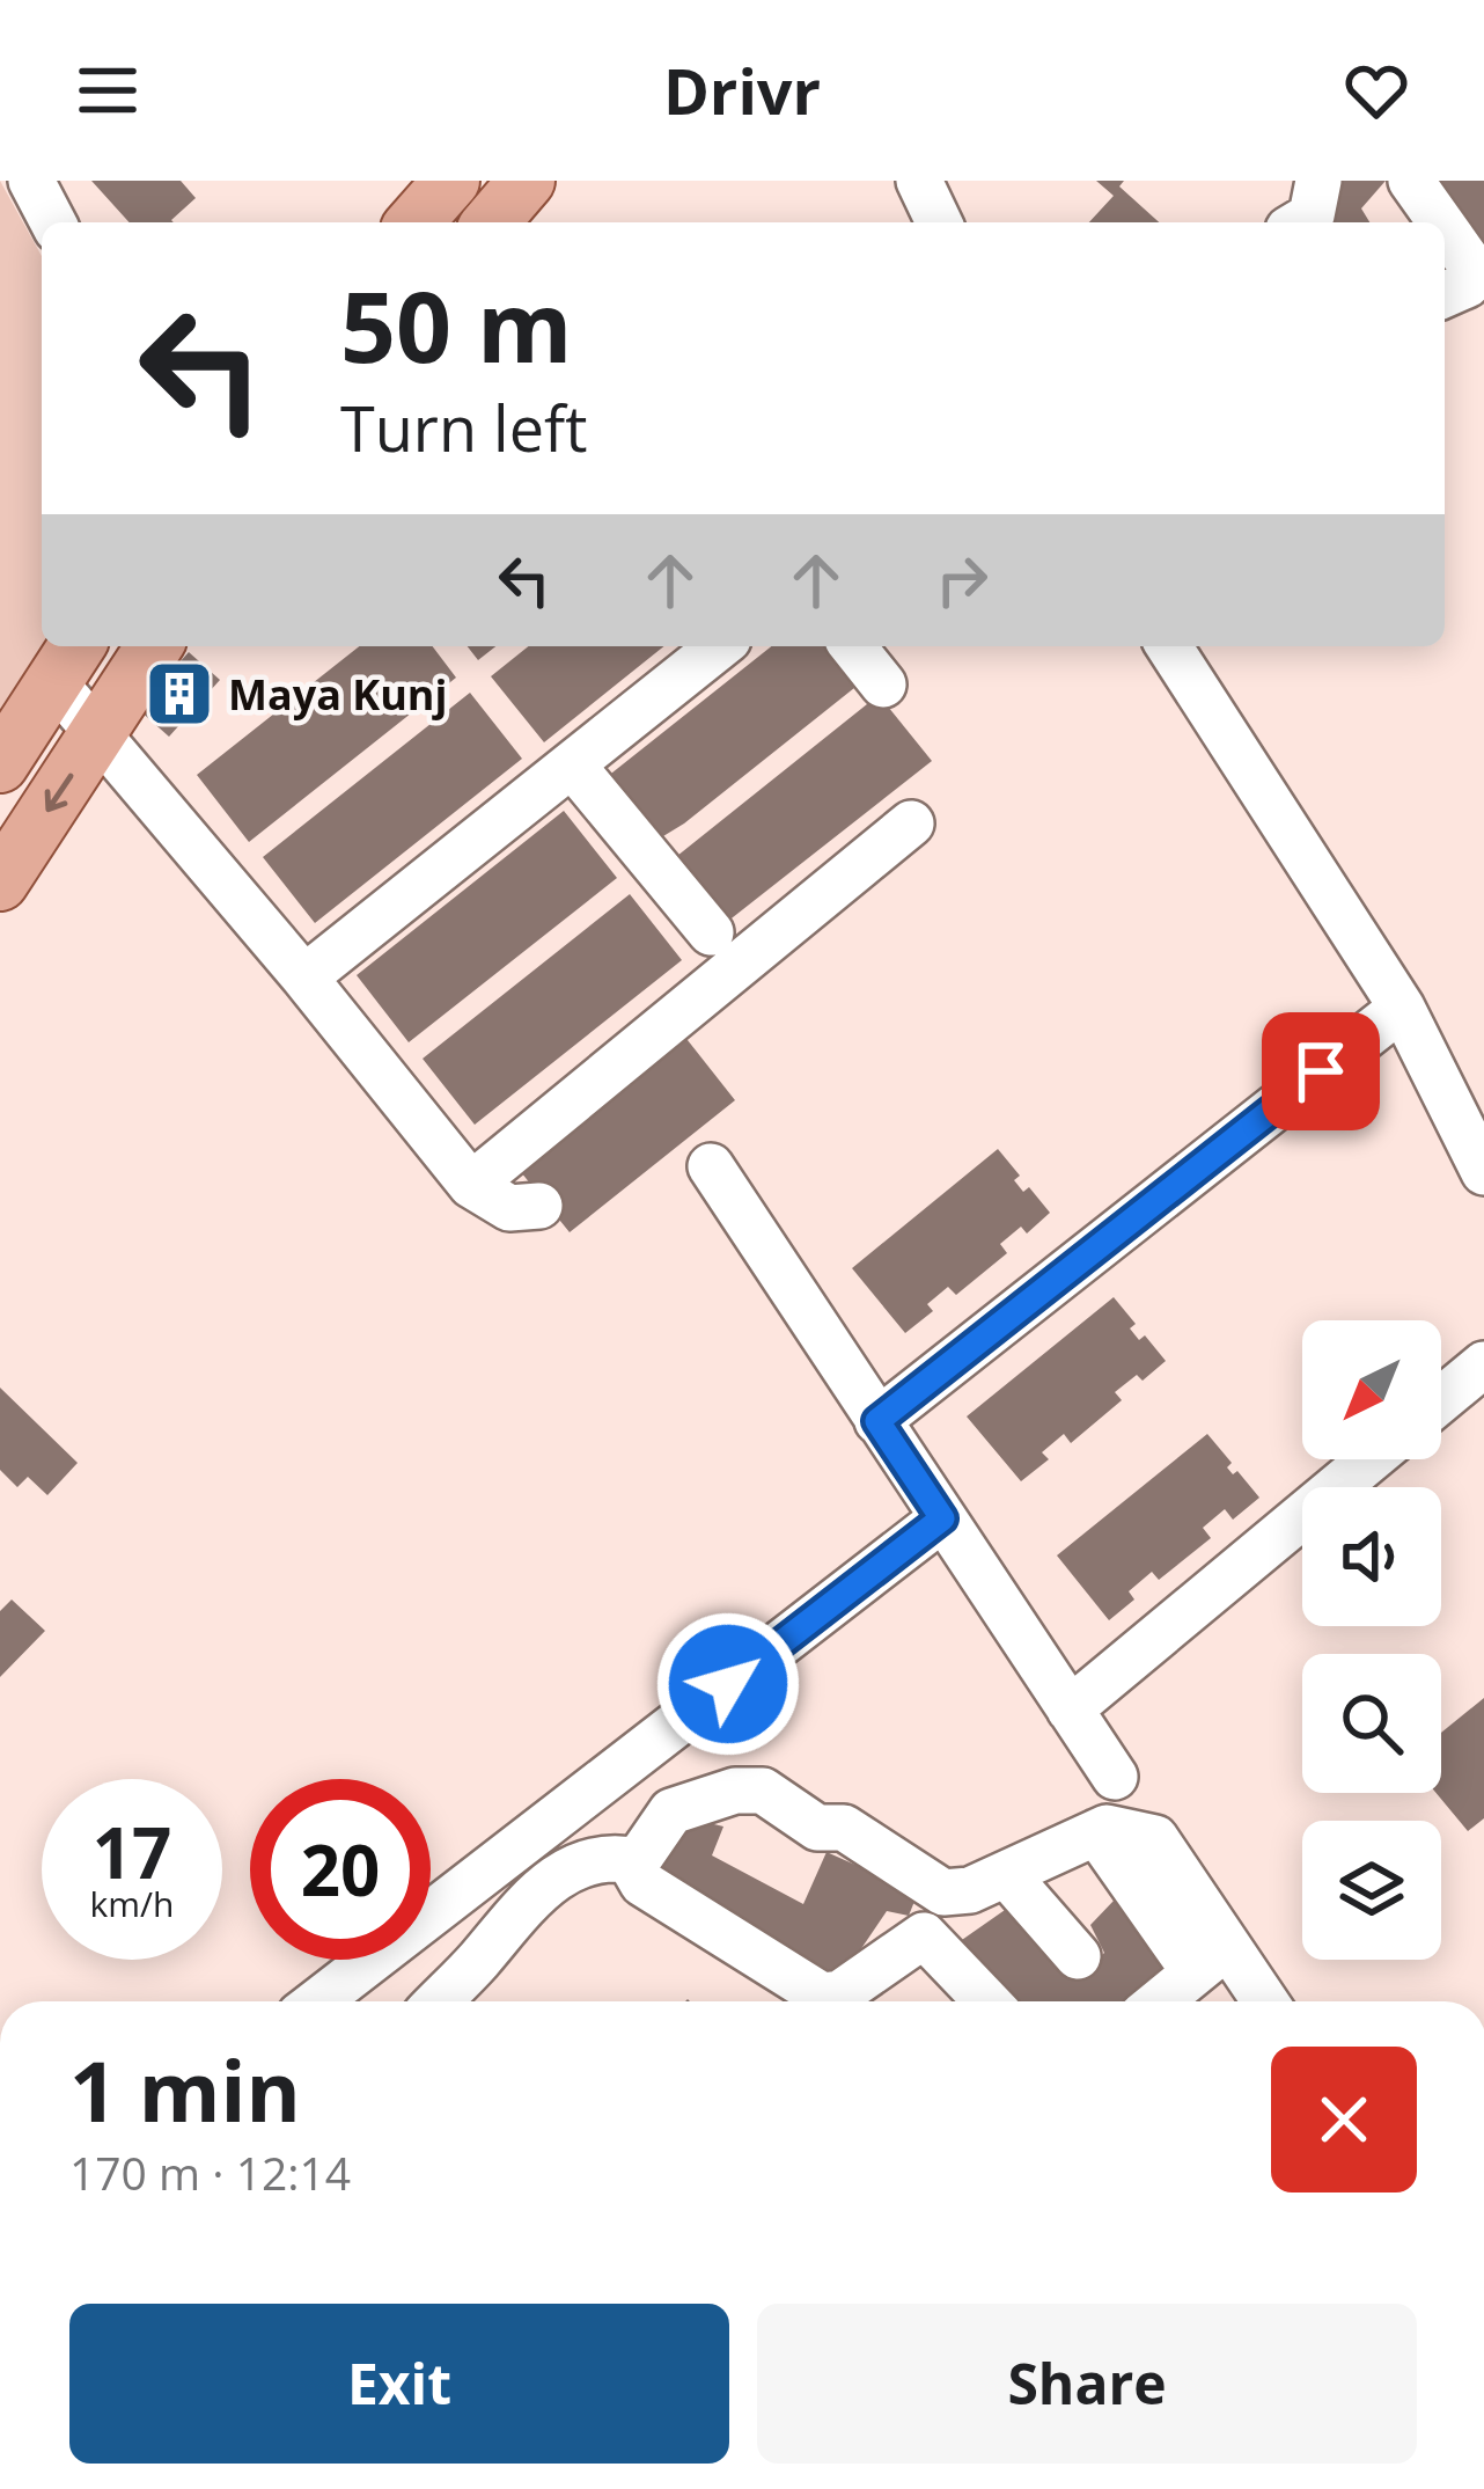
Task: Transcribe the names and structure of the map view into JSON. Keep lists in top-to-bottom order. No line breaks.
{"places":{"building":["Maya Kunj"]},"north":"bottom left","page":{"header":"Drivr","turn":["50 m","Turn left"],"speed":"17 km/h","limit":"20","heading":["1 min","170 m · 12:14"],"buttons":["Exit","Share"]}}
